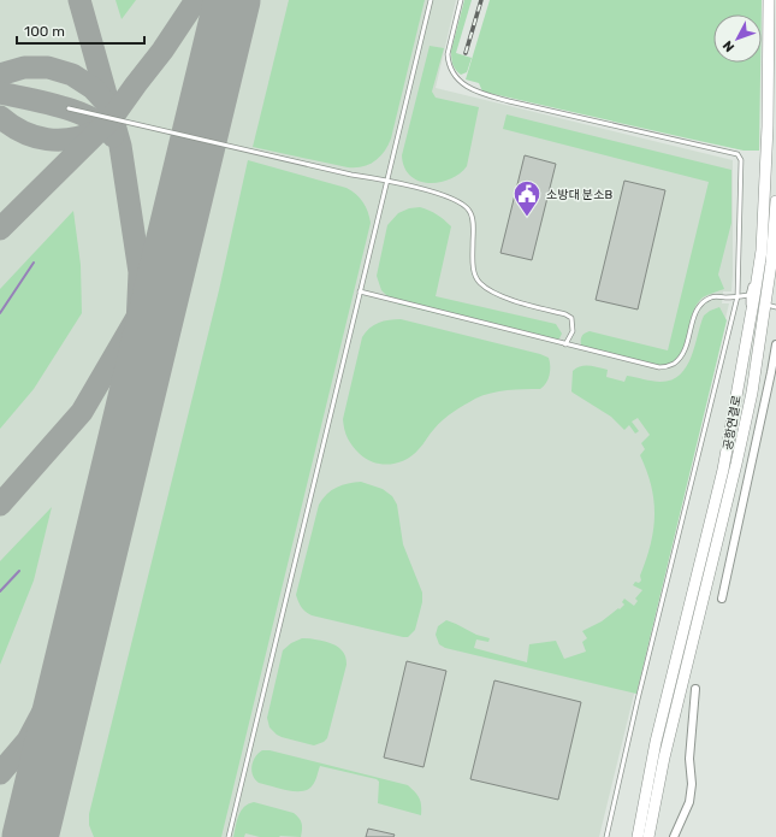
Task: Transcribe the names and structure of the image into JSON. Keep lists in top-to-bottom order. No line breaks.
{"streets":{"street":["공항연결로"]},"places":{"public building":["소방대 분소B"]},"scale_bar":"100 m","north":"bottom left"}
